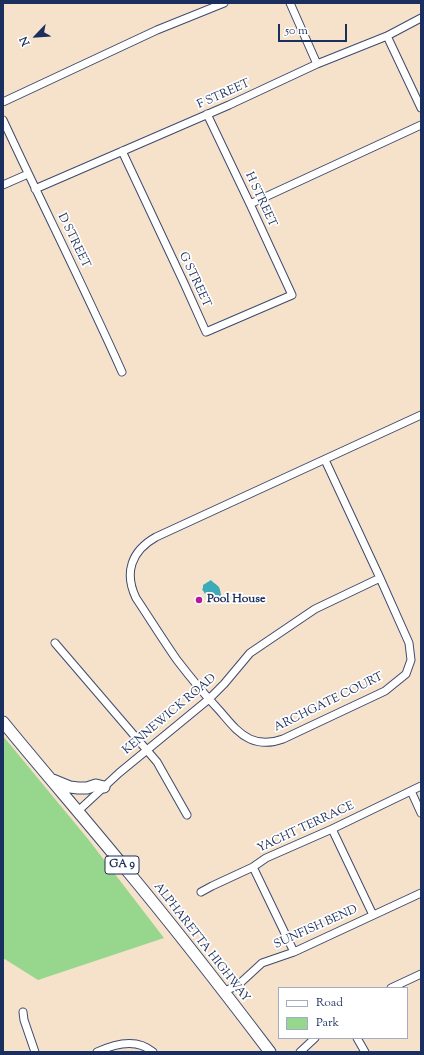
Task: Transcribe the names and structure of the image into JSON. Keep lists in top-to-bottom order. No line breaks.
{"streets":{"main road":["GA 9","ALPHARETTA HIGHWAY"],"street":["F STREET","H STREET","D STREET","G STREET","ARCHGATE COURT","KENNEWICK ROAD","YACHT TERRACE","SUNFISH BEND"]},"crossings":[["F STREET","H STREET"],["F STREET","D STREET"],["F STREET","G STREET"],["H STREET","G STREET"],["ARCHGATE COURT","KENNEWICK ROAD"],["KENNEWICK ROAD","ALPHARETTA HIGHWAY"],["SUNFISH BEND","ALPHARETTA HIGHWAY"]],"places":["Pool House"],"legend":["Road","Park"],"scale_bar":"50 m","north":"bottom left"}
